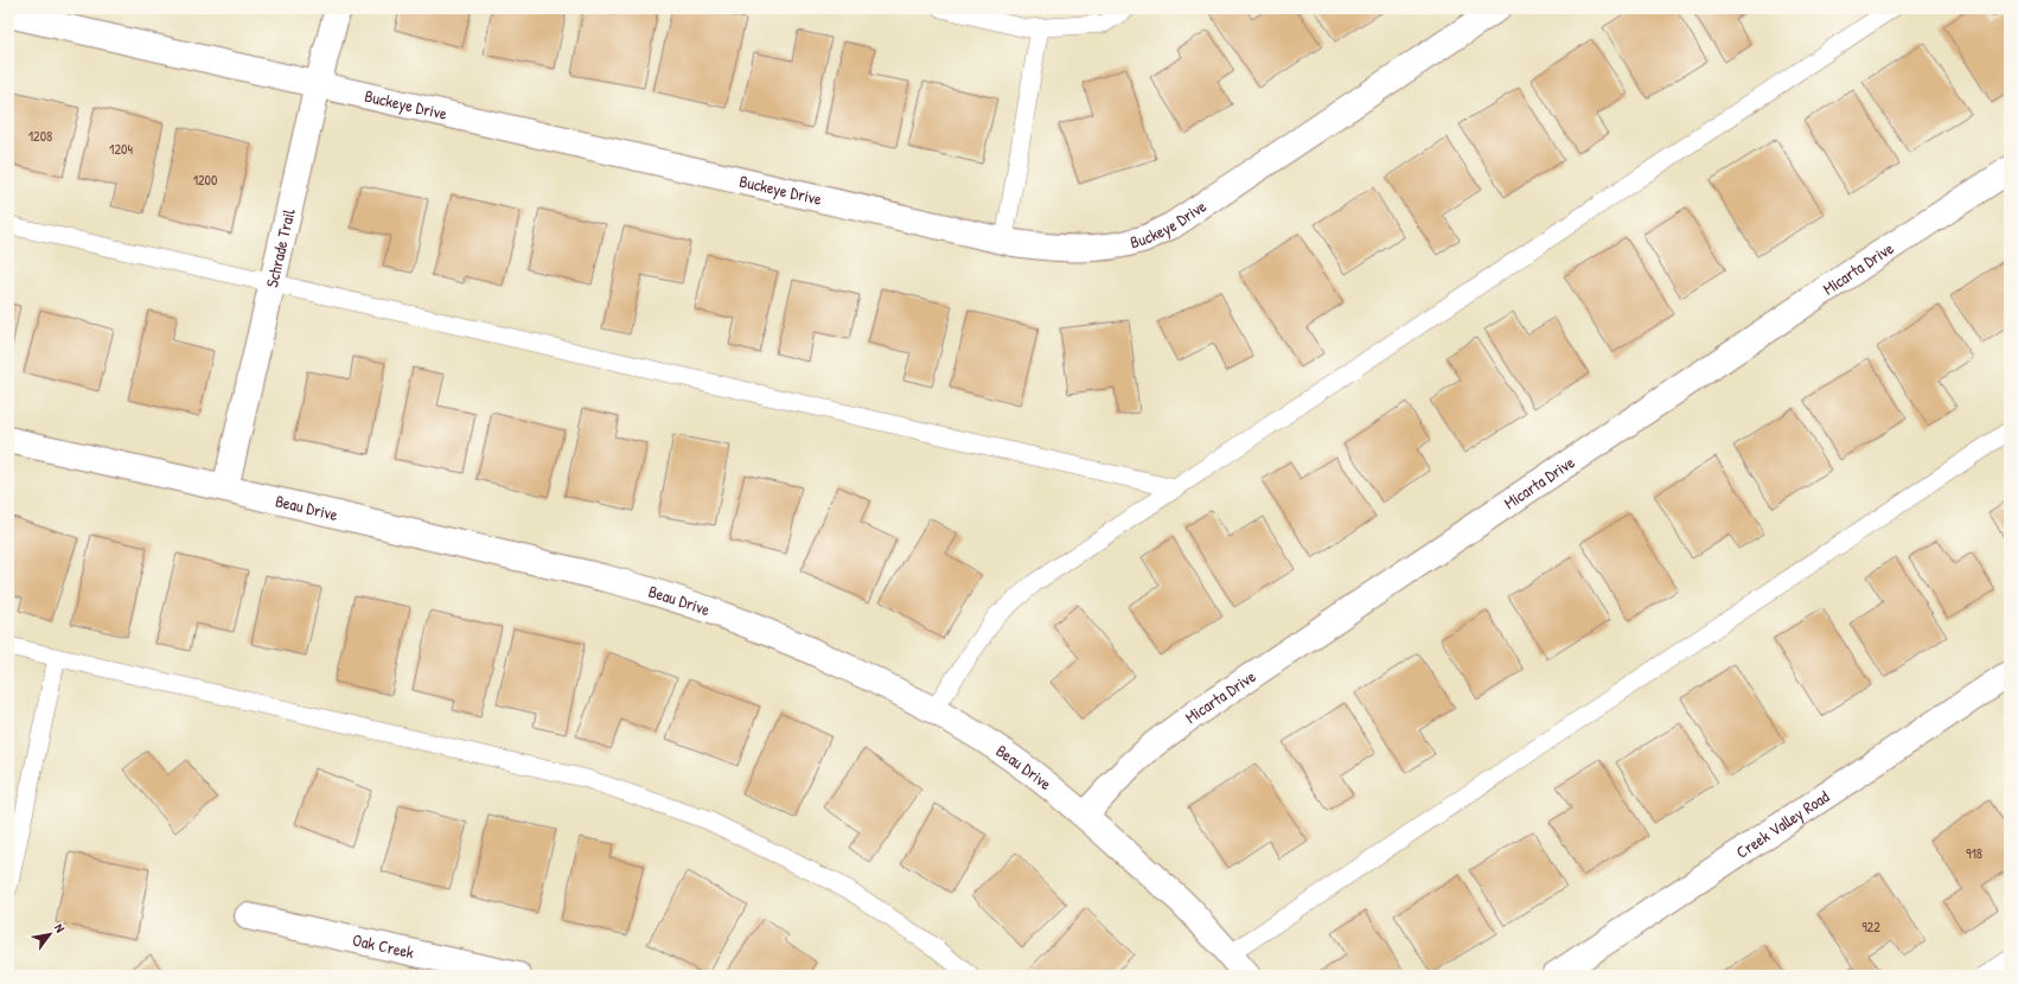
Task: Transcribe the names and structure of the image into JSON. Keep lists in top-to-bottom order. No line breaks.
{"streets":{"street":["Buckeye Drive","Schrade Trail","Micarta Drive","Beau Drive","Creek Valley Road","Oak Creek"]},"crossings":[["Buckeye Drive","Schrade Trail"],["Schrade Trail","Beau Drive"],["Micarta Drive","Beau Drive"]],"house_numbers":["1208","1204","1200","918","922"],"north":"top right"}
